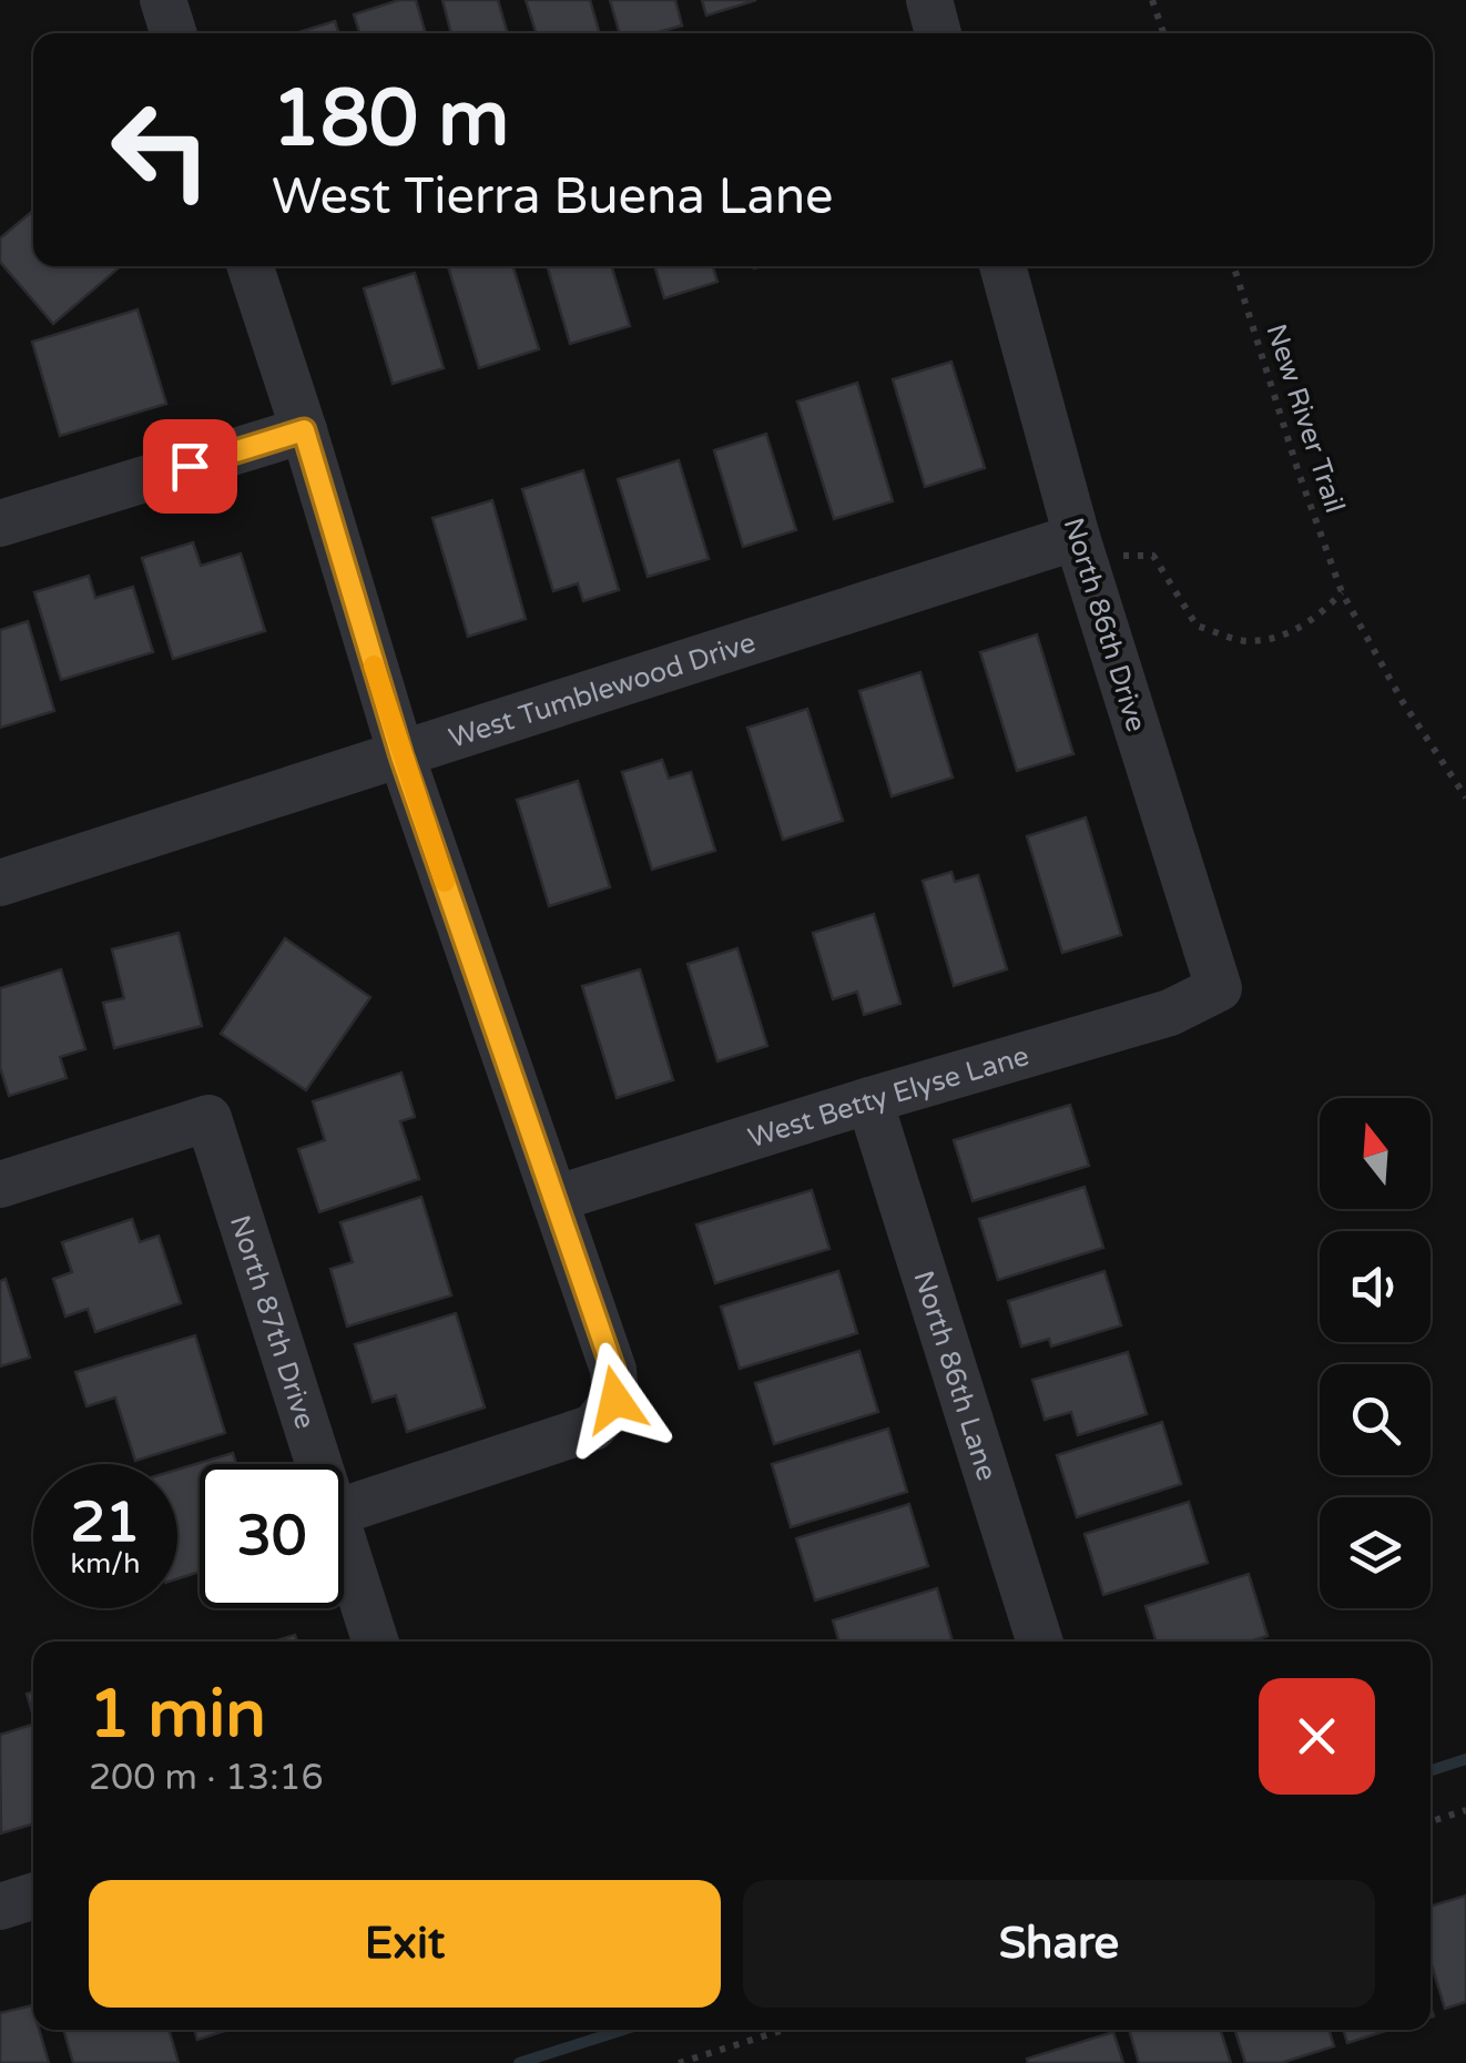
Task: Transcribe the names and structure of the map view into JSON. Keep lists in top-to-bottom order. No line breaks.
{"streets":{"street":["North 86th Drive","West Tumblewood Drive","West Betty Elyse Lane","North 87th Drive","North 86th Lane"],"path":["New River Trail"]},"crossings":[["North 86th Drive","West Tumblewood Drive"],["North 86th Drive","West Betty Elyse Lane"],["West Betty Elyse Lane","North 86th Lane"]],"north":"top","page":{"turn":["180 m","West Tierra Buena Lane"],"speed":"21 km/h","limit":"30","heading":["1 min","200 m · 13:16"],"buttons":["Exit","Share"]}}
